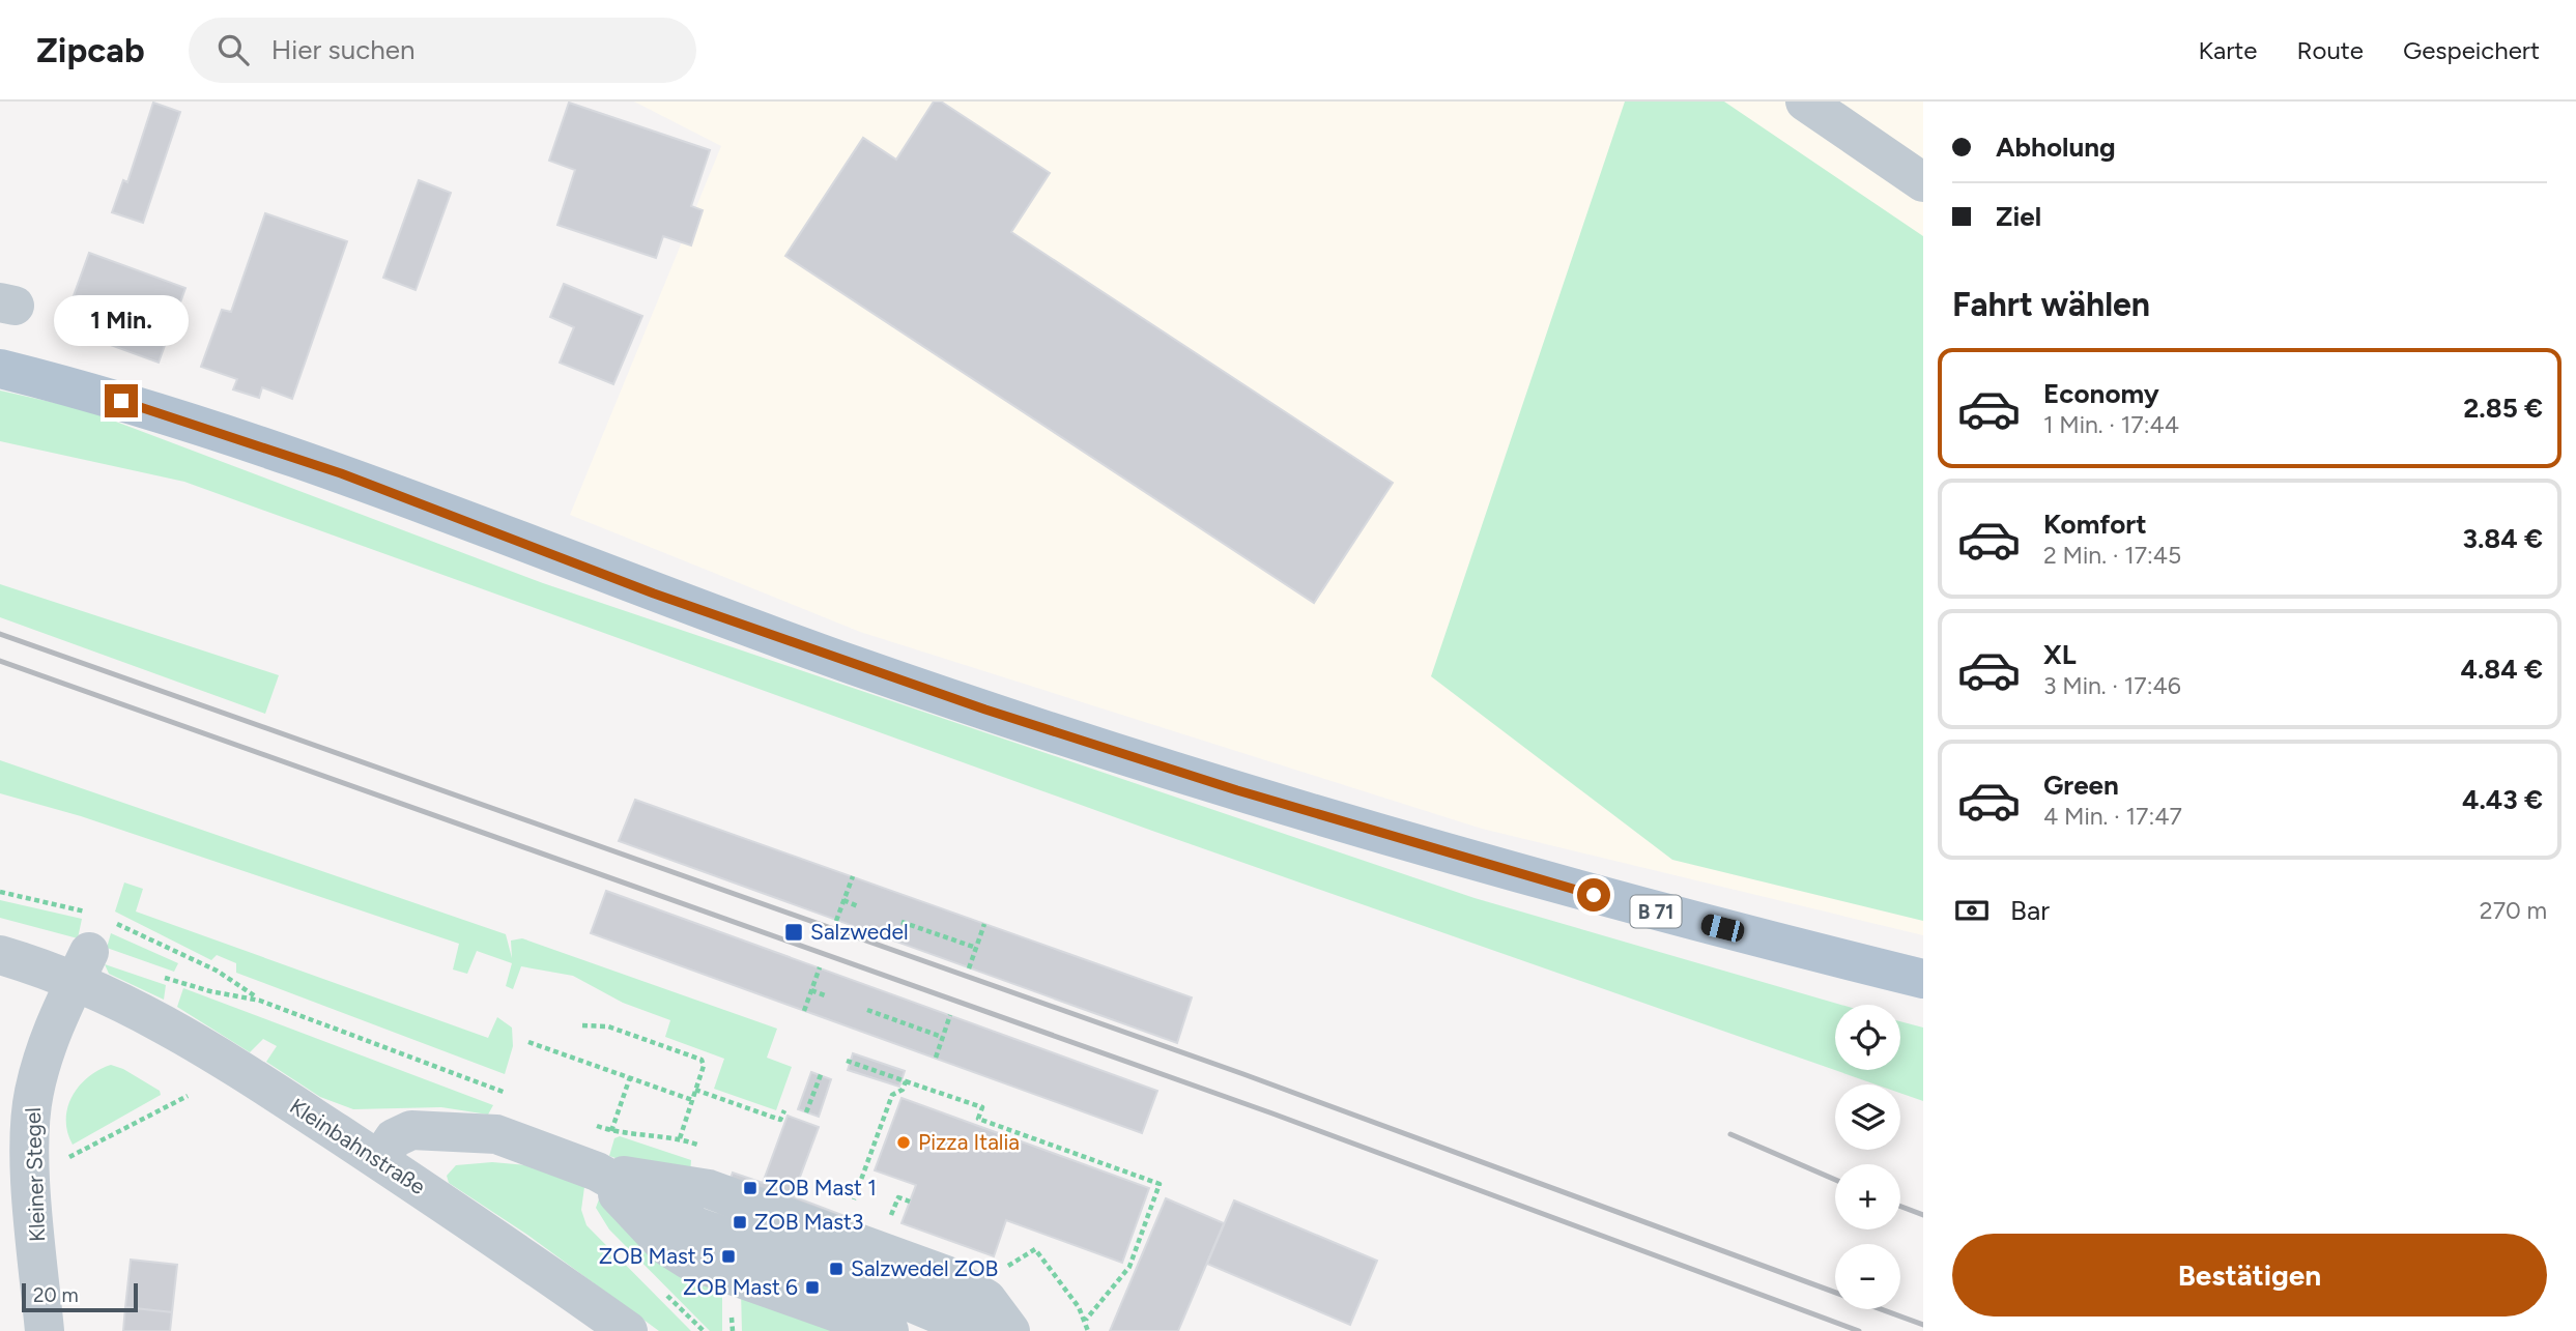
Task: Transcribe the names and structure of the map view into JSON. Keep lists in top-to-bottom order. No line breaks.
{"streets":{"main road":["B 71"],"street":["Kleinbahnstraße","Kleiner Stegel"]},"crossings":[["Kleinbahnstraße","Kleiner Stegel"]],"places":{"transit":["Salzwedel","ZOB Mast 1","ZOB Mast3","ZOB Mast 5","Salzwedel ZOB","ZOB Mast 6"],"other":["Pizza Italia"]},"scale_bar":"20 m","page":{"header":"Zipcab","search":"Hier suchen","nav":["Karte","Route","Gespeichert"],"banner":["Abholung","Ziel"],"heading":"Fahrt wählen","bubble":"1 Min.","list":[{"name":"Economy","note":"1 Min. · 17:44","value":"2.85 €"},{"name":"Komfort","note":"2 Min. · 17:45","value":"3.84 €"},{"name":"XL","note":"3 Min. · 17:46","value":"4.84 €"},{"name":"Green","note":"4 Min. · 17:47","value":"4.43 €"}],"pay":["Bar","270 m"],"map_buttons":["+","−"],"buttons":"Bestätigen","scale":"20 m"}}
